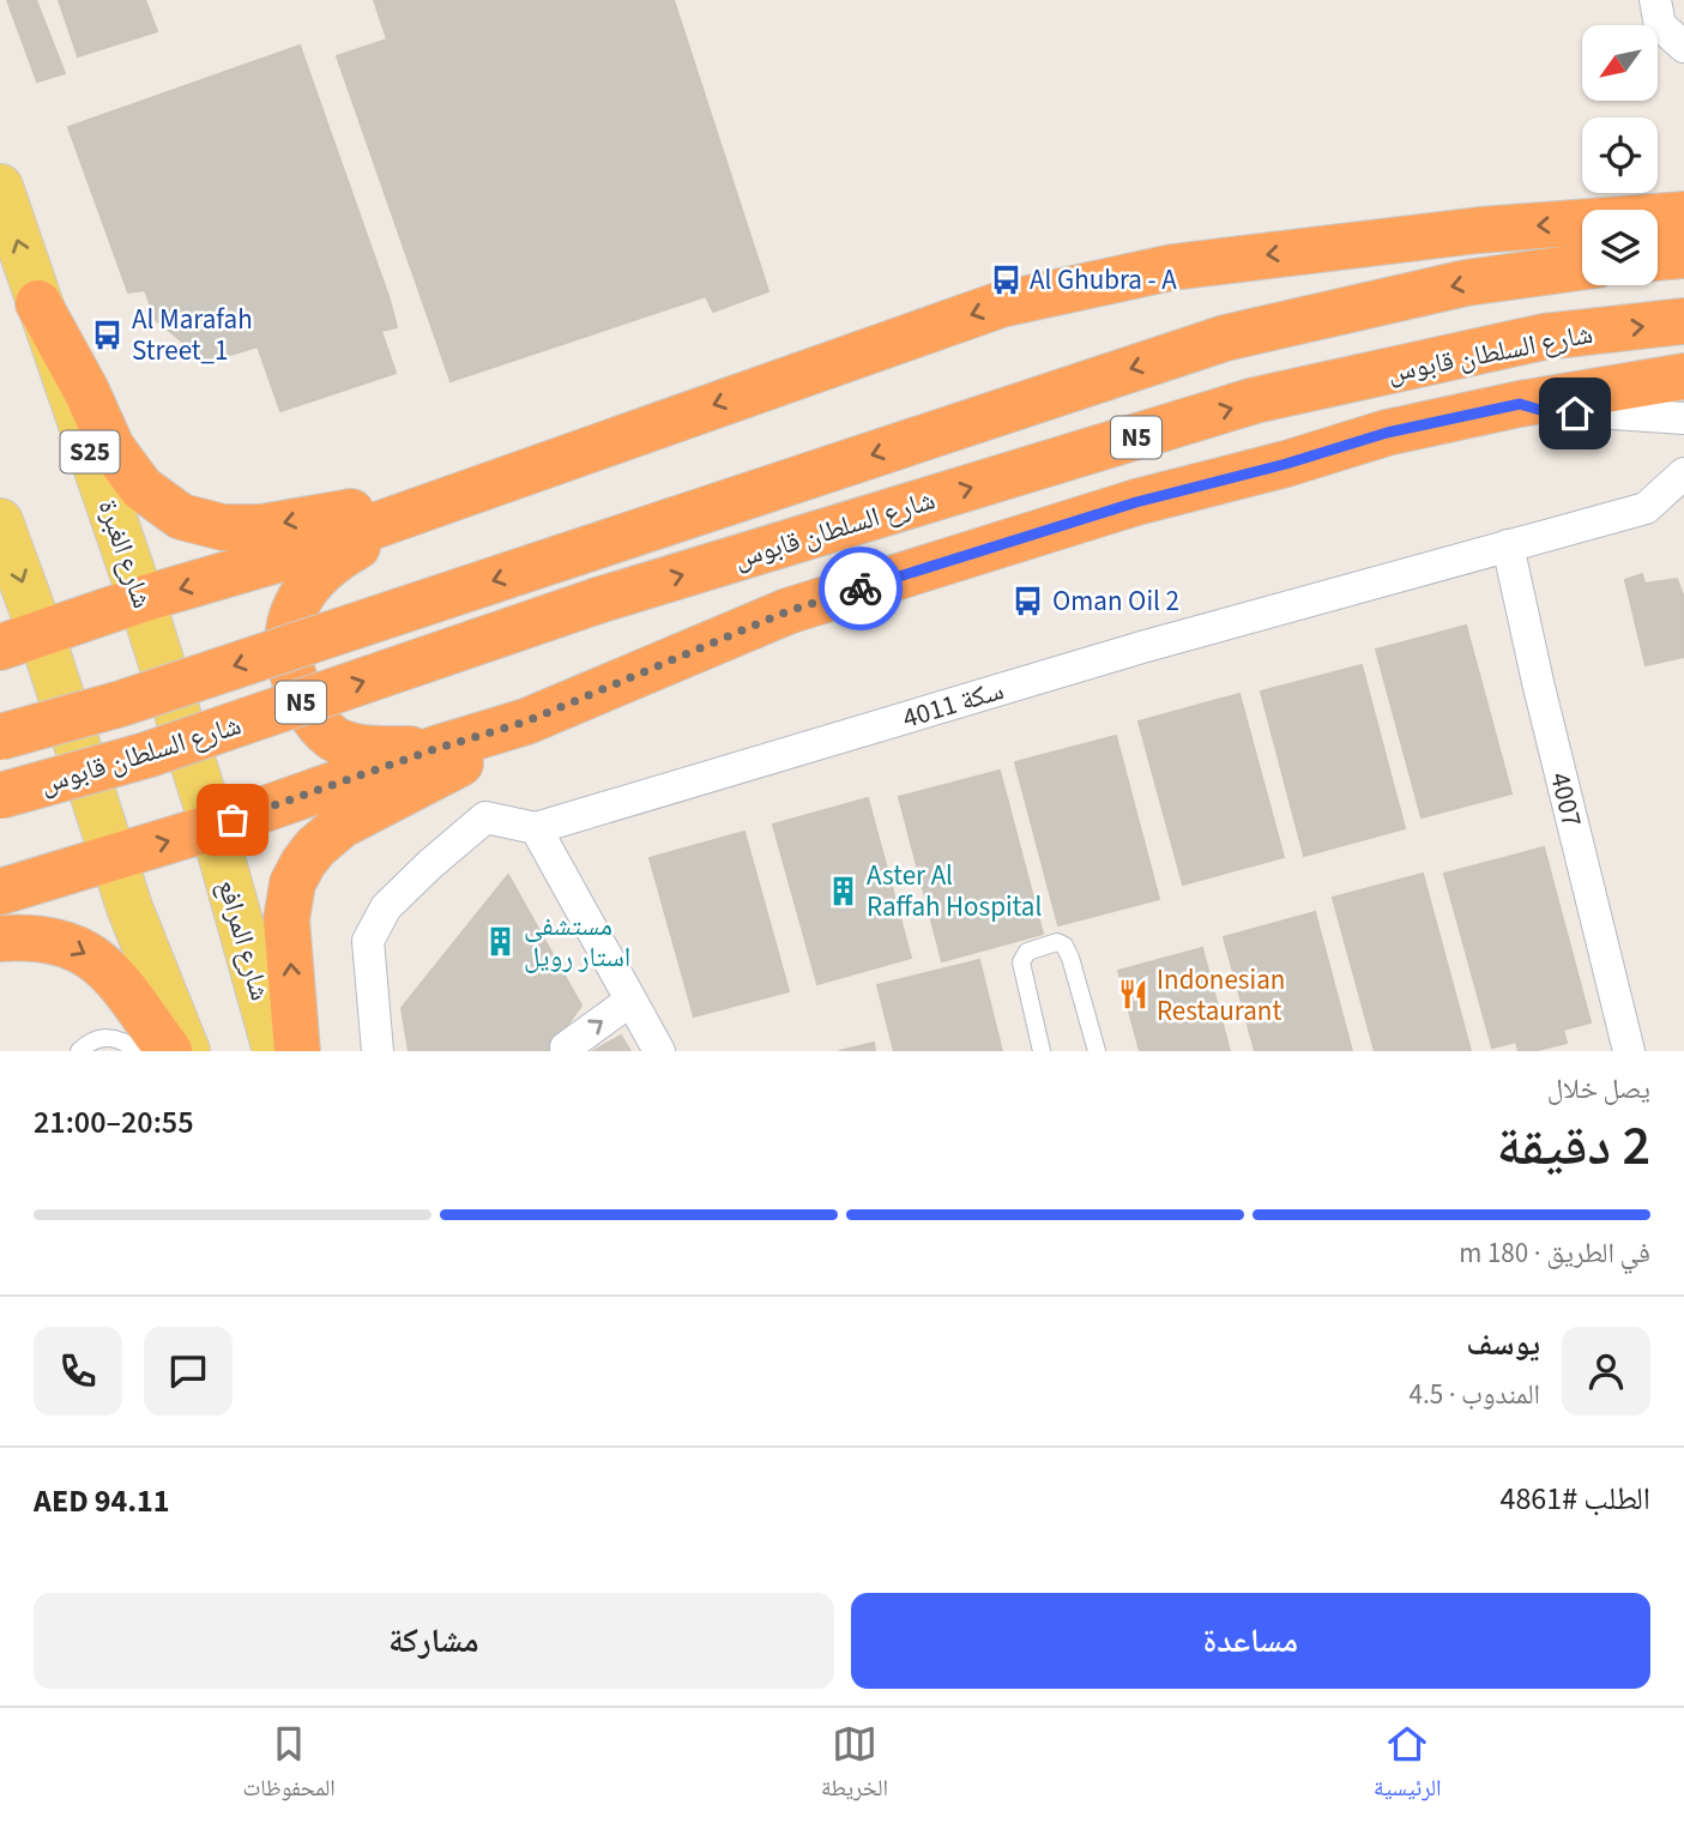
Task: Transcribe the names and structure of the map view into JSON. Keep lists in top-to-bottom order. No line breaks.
{"streets":{"highway":["شارع السلطان قابوس","N5"],"main road":["S25","شارع الغبرة","شارع المرافع"],"street":["سكة 4011","4007"]},"crossings":[["شارع الغبرة","شارع المرافع"],["سكة 4011","4007"]],"places":{"bus stop":["Al Ghubra - A","Al Marafah Street_1","Oman Oil 2"],"building":["Aster Al Raffah Hospital","مستشفى استار رويل"],"restaurant":["Indonesian Restaurant"]},"north":"bottom left","page":{"heading":["2 دقيقة","يصل خلال","20:55–21:00"],"panel":["يوسف","المندوب · 4.5","الطلب #4861","AED 94.11"],"bar":"في الطريق · 180 m","buttons":["مساعدة","مشاركة"],"tabs":["الرئيسية","الخريطة","المحفوظات"]}}
